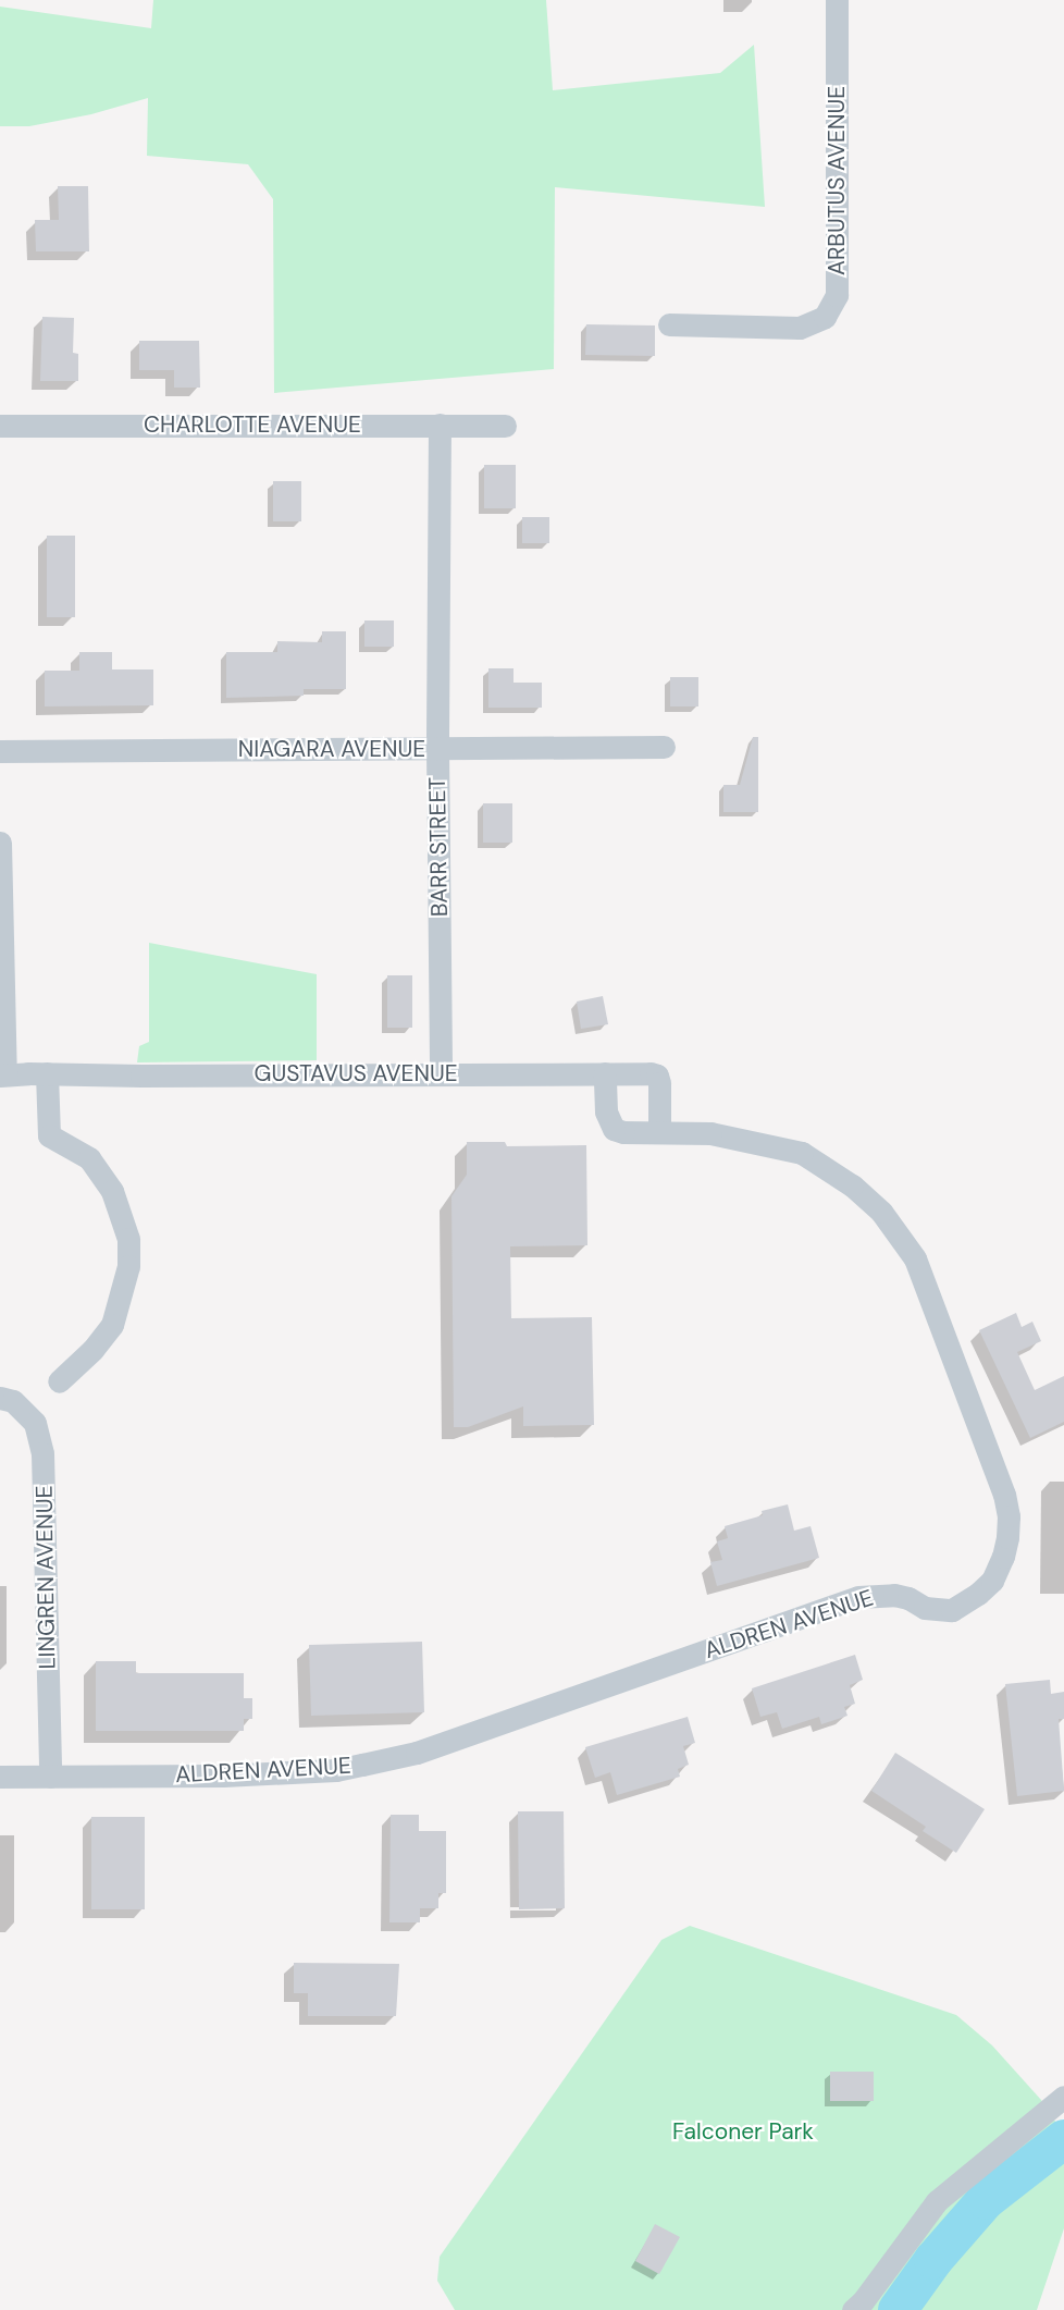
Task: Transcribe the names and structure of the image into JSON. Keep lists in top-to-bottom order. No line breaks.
{"streets":{"street":["ARBUTUS AVENUE","CHARLOTTE AVENUE","NIAGARA AVENUE","BARR STREET","GUSTAVUS AVENUE","LINGREN AVENUE","ALDREN AVENUE"]},"crossings":[["CHARLOTTE AVENUE","BARR STREET"],["NIAGARA AVENUE","BARR STREET"],["BARR STREET","GUSTAVUS AVENUE"],["GUSTAVUS AVENUE","ALDREN AVENUE"],["LINGREN AVENUE","ALDREN AVENUE"]],"parks":["Falconer Park"]}
